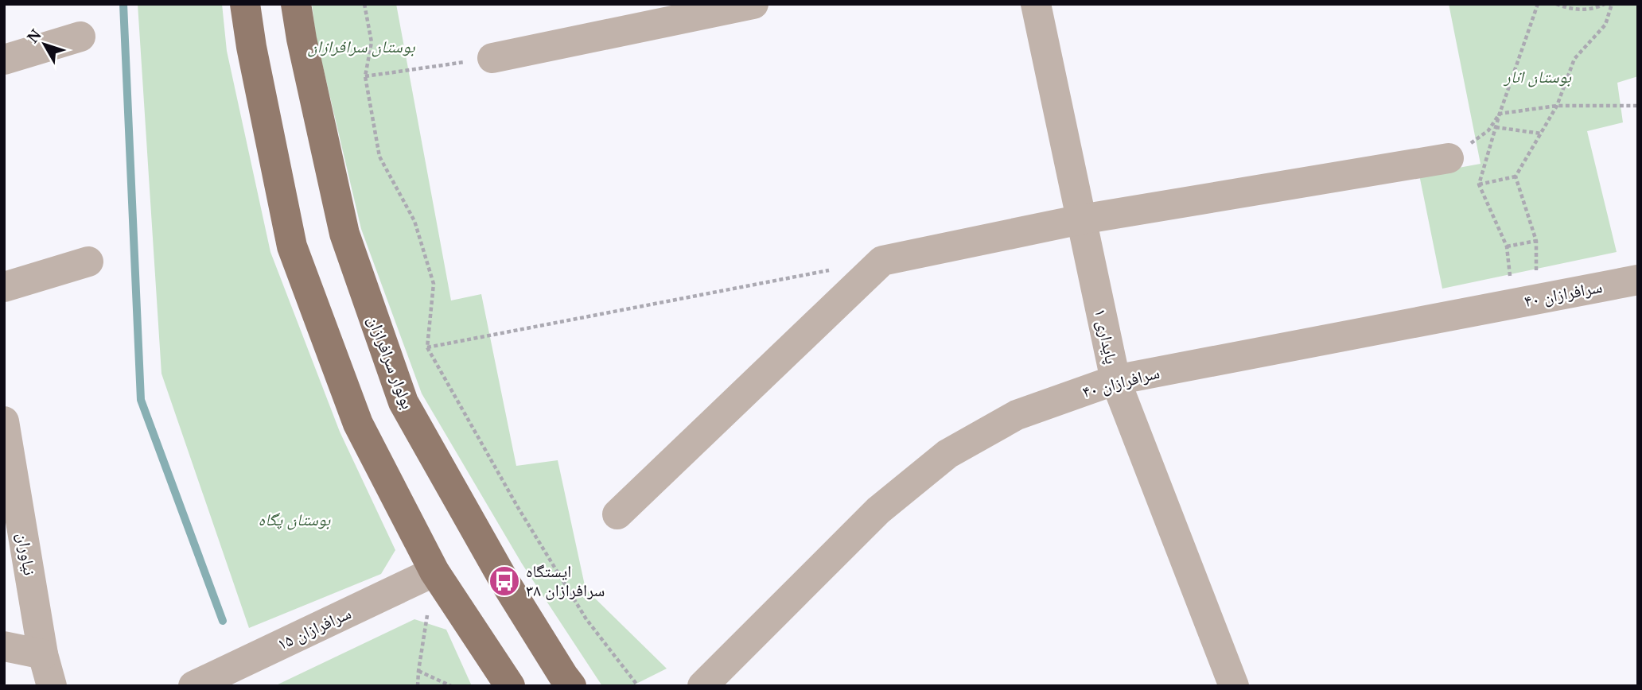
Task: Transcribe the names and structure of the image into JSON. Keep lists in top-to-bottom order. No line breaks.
{"streets":{"main road":["بولوار سرافرازان"],"street":["سرافرازان ۴۰","پایداری ۱","نیاوران","سرافرازان ۱۵"]},"crossings":[["سرافرازان ۴۰","پایداری ۱"]],"parks":["بوستان سرافرازان","بوستان انار","بوستان پگاه"],"places":{"bus stop":["ایستگاه سرافرازان ۳۸"]},"north":"top left"}
